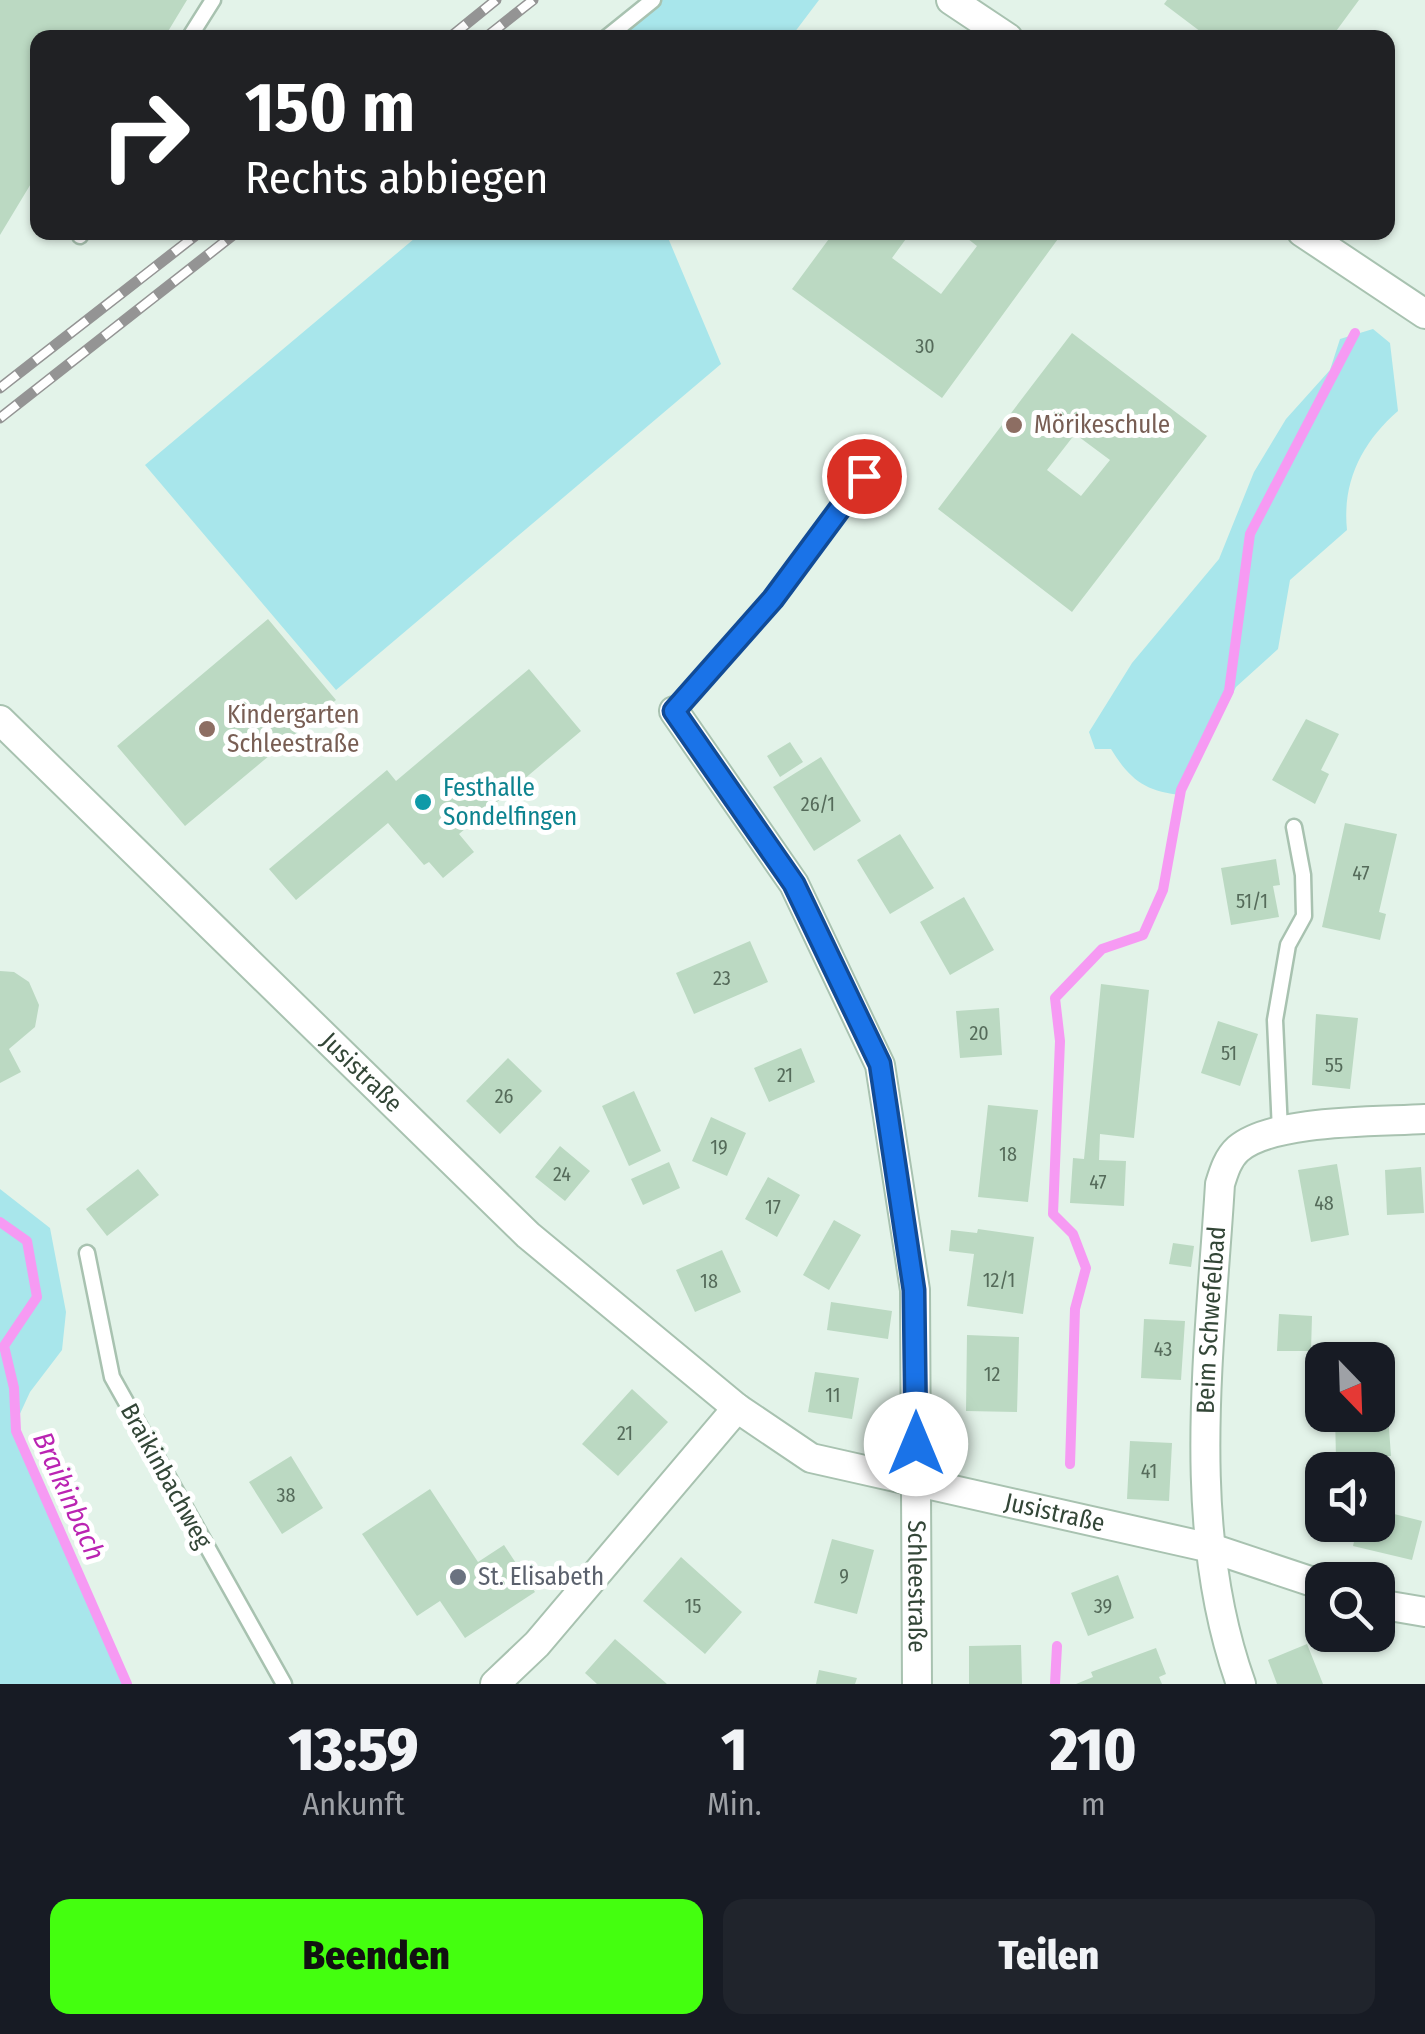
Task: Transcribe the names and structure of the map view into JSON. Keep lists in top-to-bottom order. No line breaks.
{"streets":{"street":["Jusistraße","Beim Schwefelbad","Schleestraße"],"lane":["Braikinbachweg"]},"crossings":[["Jusistraße","Beim Schwefelbad"],["Jusistraße","Schleestraße"]],"water":["Braikinbach"],"places":["Mörikeschule","Kindergarten Schleestraße","Festhalle Sondelfingen","St. Elisabeth"],"house_numbers":["30","26/1","47","51/1","23","20","51","55","21","26","19","18","24","47","48","17","12/1","18","43","12","11","21","41","38","9","15","39"],"north":"bottom right","page":{"turn":["150 m","Rechts abbiegen"],"eta":["13:59","Ankunft","1","Min.","210","m"],"buttons":["Beenden","Teilen"]}}
